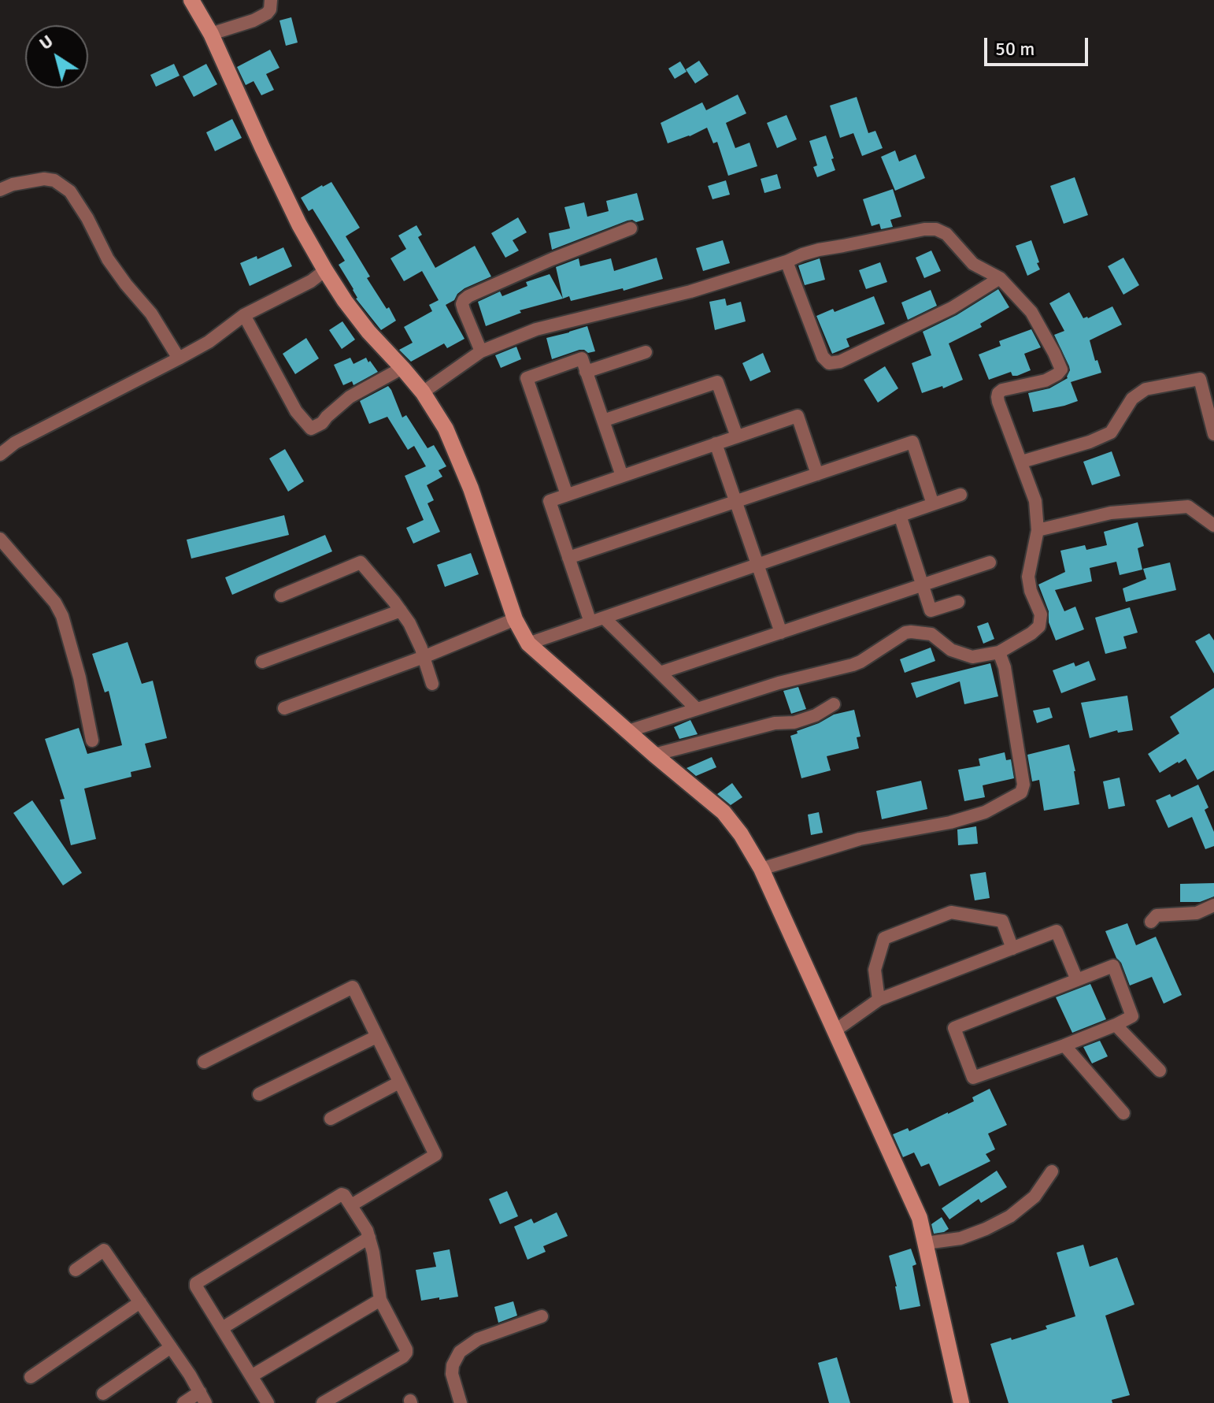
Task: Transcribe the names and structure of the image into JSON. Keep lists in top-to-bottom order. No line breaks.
{"scale_bar":"50 m","north":"top left"}
